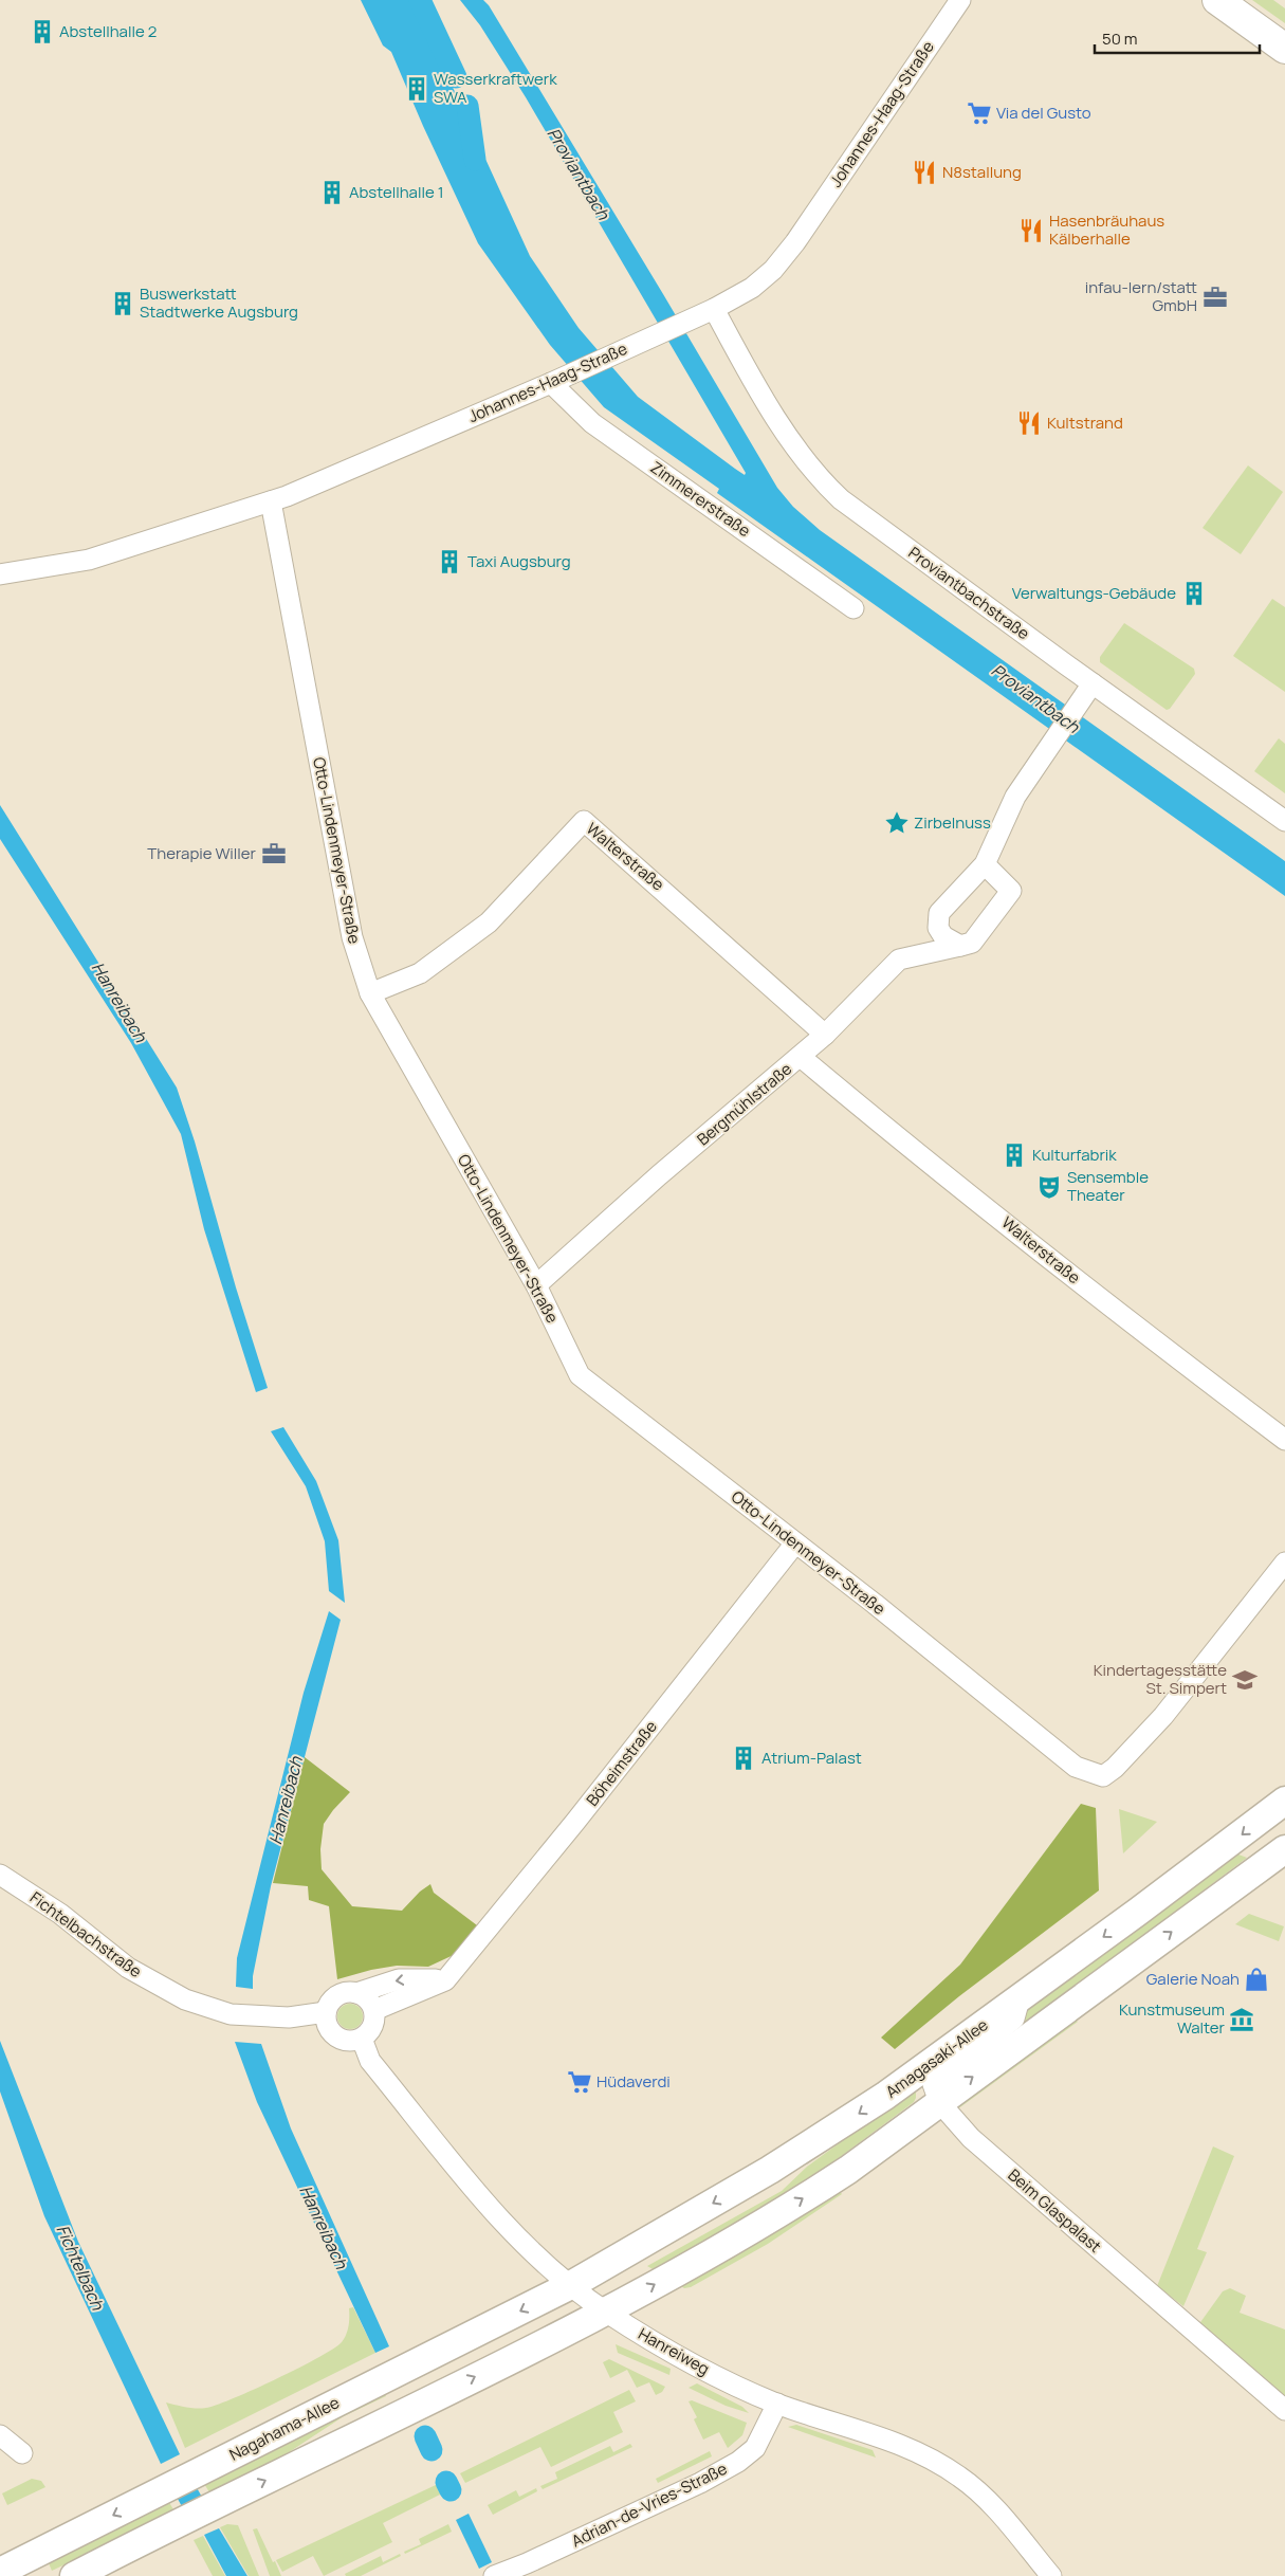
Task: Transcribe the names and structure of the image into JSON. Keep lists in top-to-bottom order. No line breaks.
{"streets":{"main road":["Amagasaki-Allee","Nagahama-Allee"],"street":["Johannes-Haag-Straße","Zimmererstraße","Proviantbachstraße","Otto-Lindenmeyer-Straße","Walterstraße","Bergmühlstraße","Böheimstraße","Fichtelbachstraße","Beim Glaspalast","Hanreiweg","Adrian-de-Vries-Straße"]},"crossings":[["Johannes-Haag-Straße","Zimmererstraße"],["Johannes-Haag-Straße","Proviantbachstraße"],["Johannes-Haag-Straße","Otto-Lindenmeyer-Straße"],["Otto-Lindenmeyer-Straße","Walterstraße"],["Otto-Lindenmeyer-Straße","Bergmühlstraße"],["Otto-Lindenmeyer-Straße","Böheimstraße"],["Walterstraße","Bergmühlstraße"],["Böheimstraße","Fichtelbachstraße"],["Böheimstraße","Hanreiweg"],["Fichtelbachstraße","Hanreiweg"],["Amagasaki-Allee","Hanreiweg"],["Amagasaki-Allee","Nagahama-Allee"],["Hanreiweg","Nagahama-Allee"],["Hanreiweg","Adrian-de-Vries-Straße"]],"water":["Proviantbach","Hanreibach","Fichtelbach"],"places":{"building":["Abstellhalle 2","Wasserkraftwerk SWA","Abstellhalle 1","Buswerkstatt Stadtwerke Augsburg","Taxi Augsburg","Verwaltungs-Gebäude","Kulturfabrik","Atrium-Palast"],"supermarket":["Via del Gusto","Hüdaverdi"],"restaurant":["N8stallung","Hasenbräuhaus Kälberhalle","Kultstrand"],"office":["infau-lern/statt GmbH","Therapie Willer"],"place":["Zirbelnuss"],"theatre":["Sensemble Theater"],"school or university":["Kindertagesstätte St. Simpert"],"shop":["Galerie Noah"],"museum":["Kunstmuseum Walter"]},"scale_bar":"50 m"}
